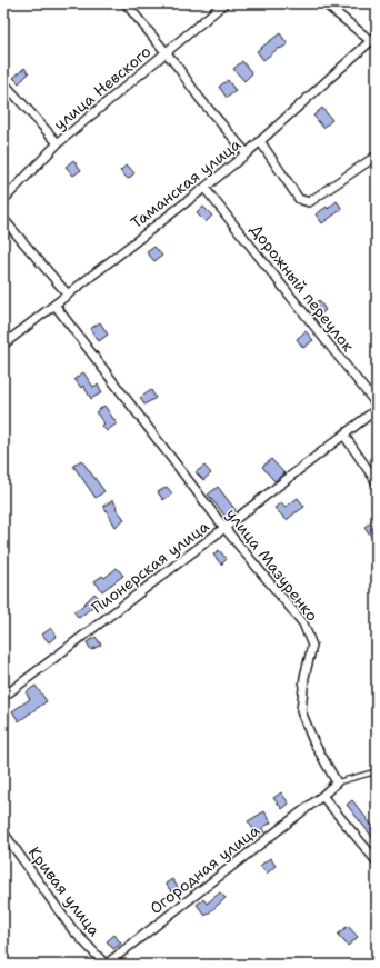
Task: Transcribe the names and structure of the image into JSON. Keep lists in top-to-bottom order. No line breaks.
{"streets":{"street":["улица Невского","Таманская улица","Дорожный переулок","улица Мазуренко","Пионерская улица","Огородная улица","Кривая улица"]},"crossings":[["Таманская улица","Дорожный переулок"],["Таманская улица","улица Мазуренко"],["улица Мазуренко","Пионерская улица"],["Огородная улица","Кривая улица"]]}
